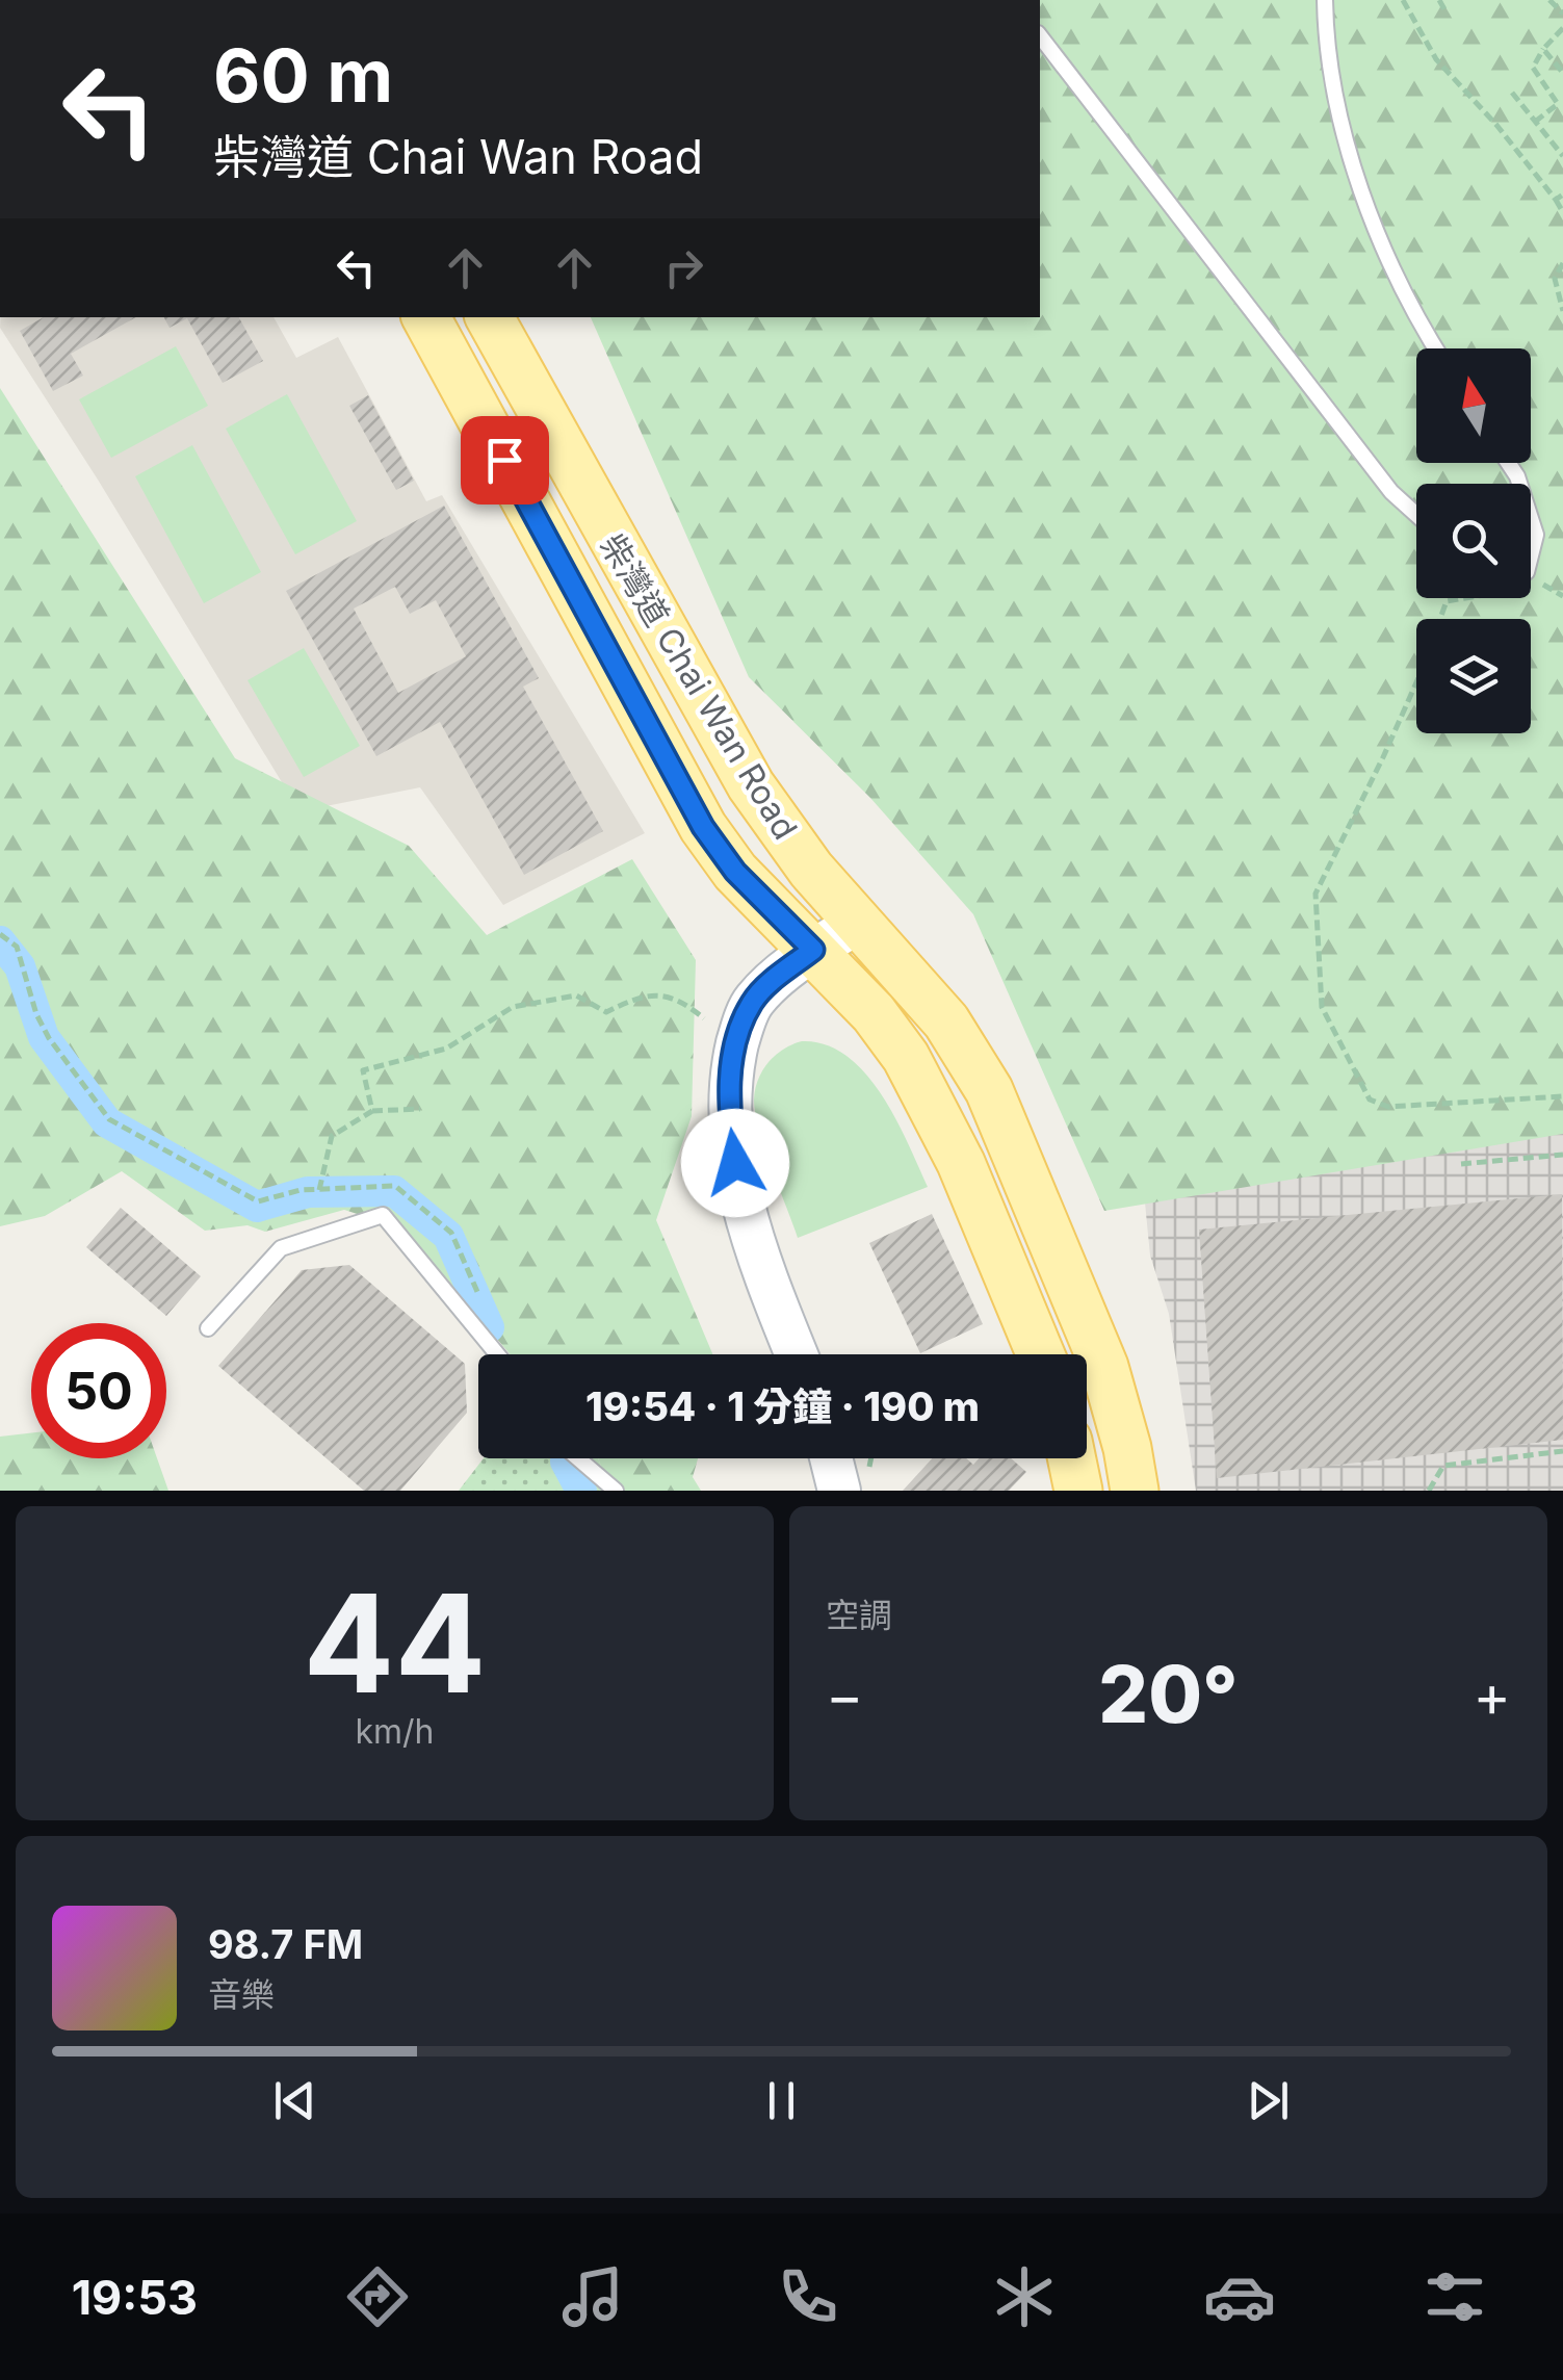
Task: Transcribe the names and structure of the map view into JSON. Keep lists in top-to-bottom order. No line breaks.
{"streets":{"main road":["柴灣道 Chai Wan Road"]},"north":"top","page":{"turn":["60 m","柴灣道 Chai Wan Road"],"limit":"50","trip":"19:54 · 1 分鐘 · 190 m","tile":[["44","km/h"],"空調"],"heat":["−","20°","+"],"song":["98.7 FM","音樂"],"tabs":"19:53"}}
